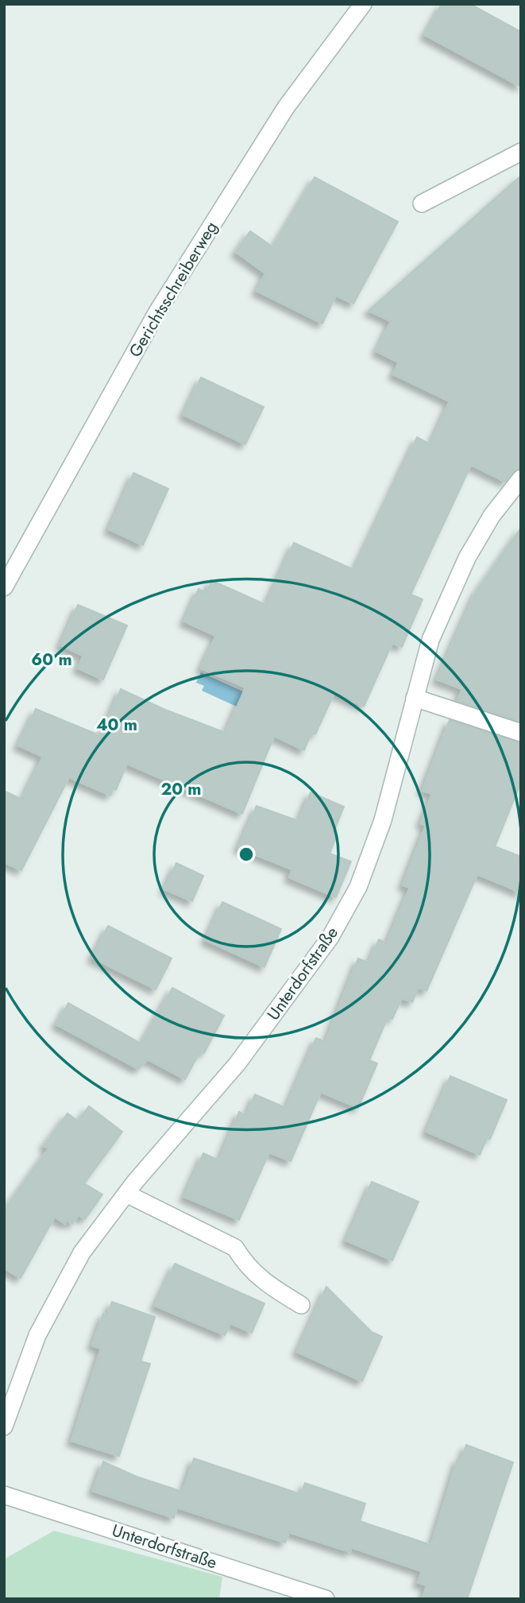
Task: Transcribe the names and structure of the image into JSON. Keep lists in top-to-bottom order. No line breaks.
{"streets":{"street":["Gerichtsschreiberweg","Unterdorfstraße"]},"rings":["60 m","40 m","20 m"]}
